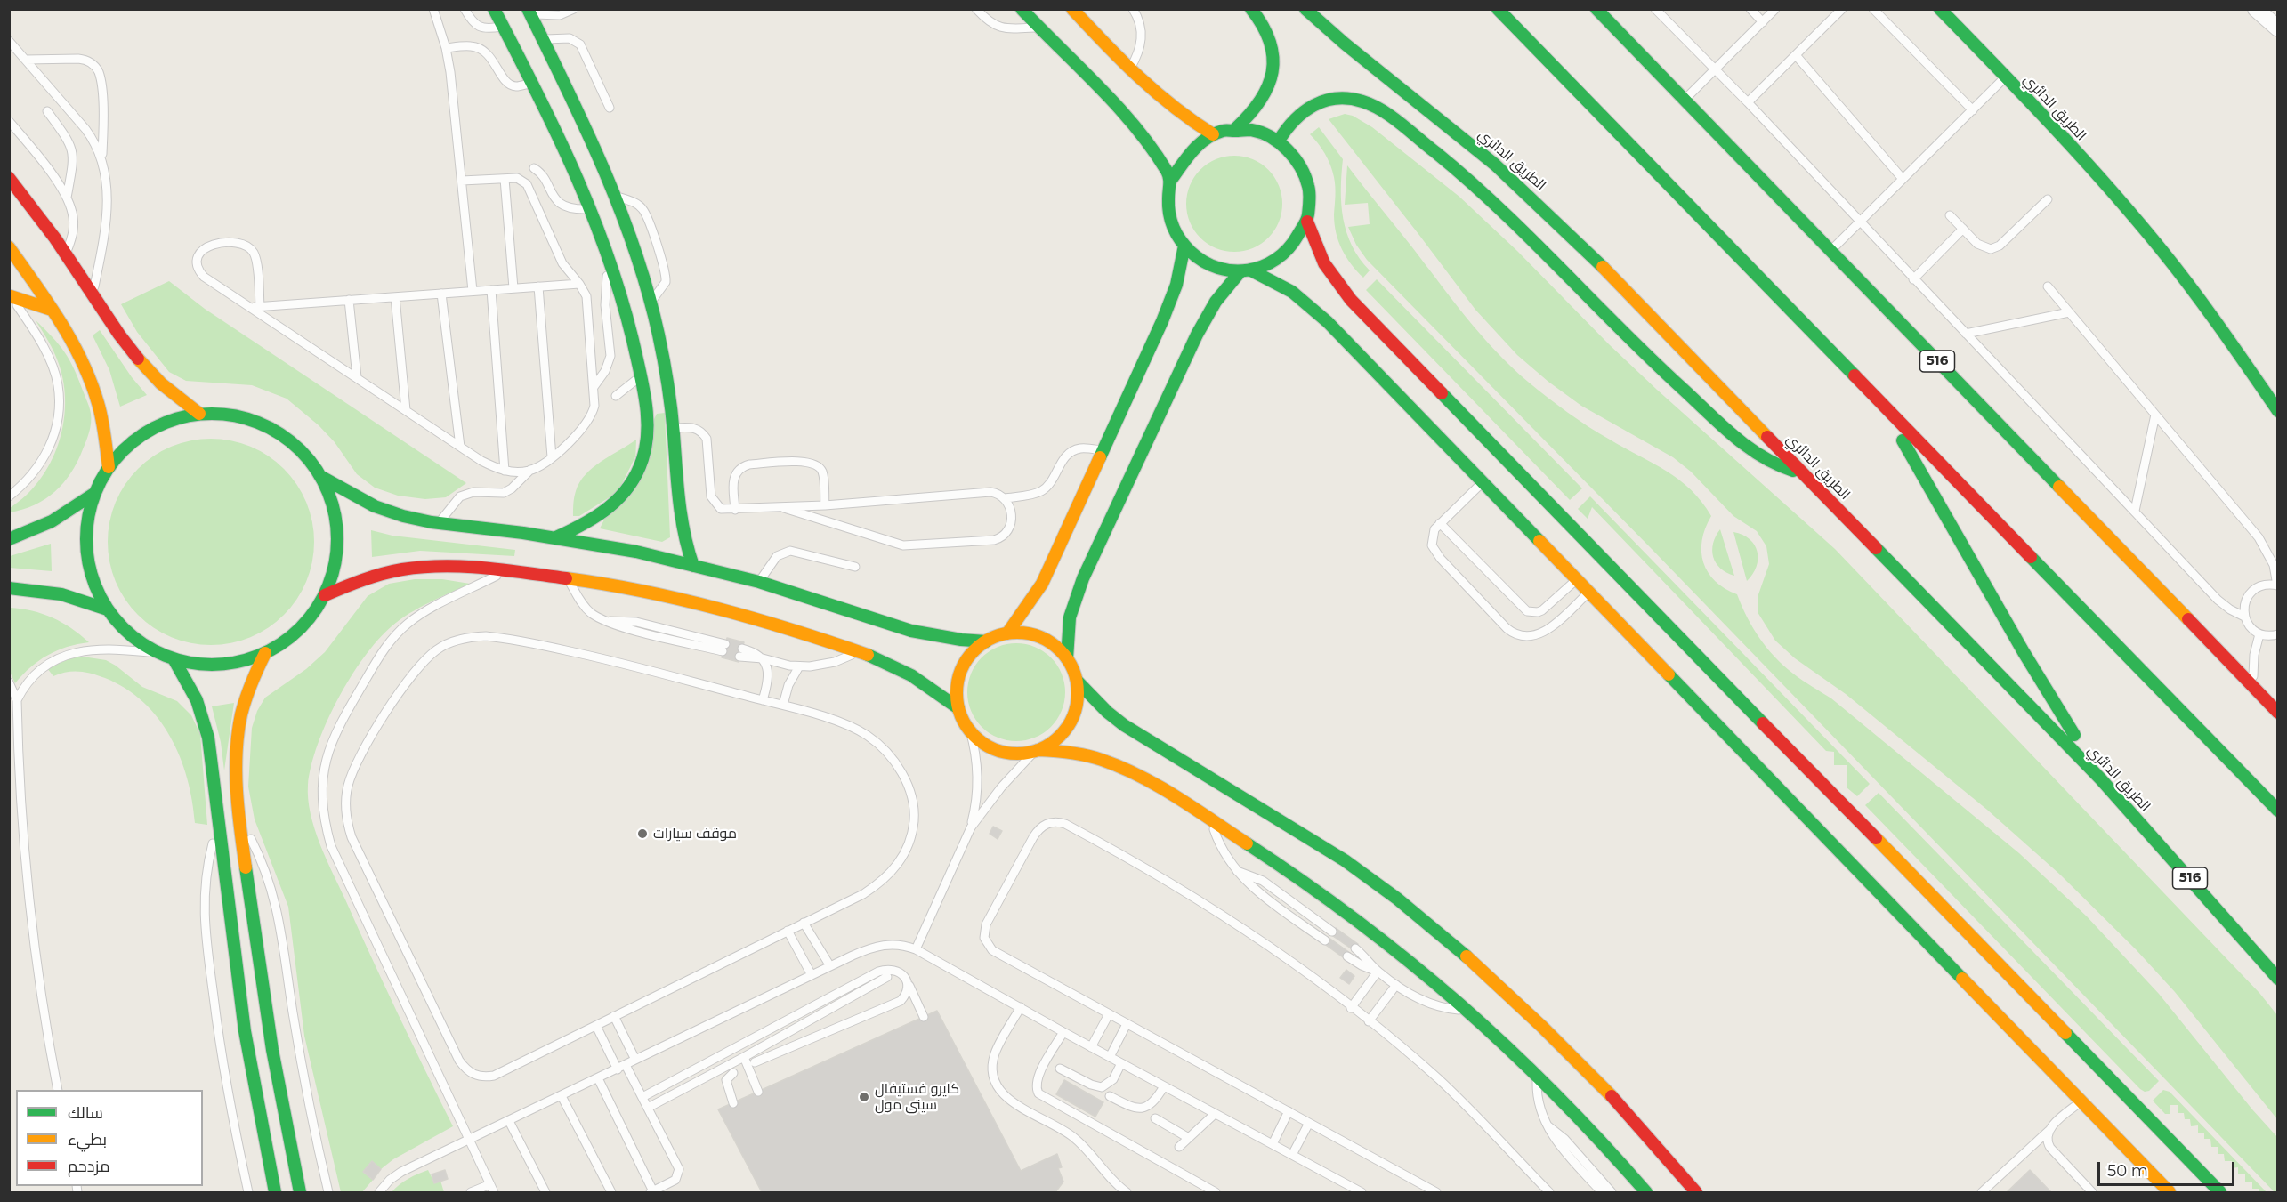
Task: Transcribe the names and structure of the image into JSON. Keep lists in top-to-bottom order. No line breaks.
{"streets":{"main road":["الطريق الدائري","516"]},"crossings":[["الطريق الدائري","516"]],"places":["موقف سيارات","كايرو فستيفال سيتى مول"],"legend":["سالك","بطيء","مزدحم"],"scale_bar":"50 m"}
